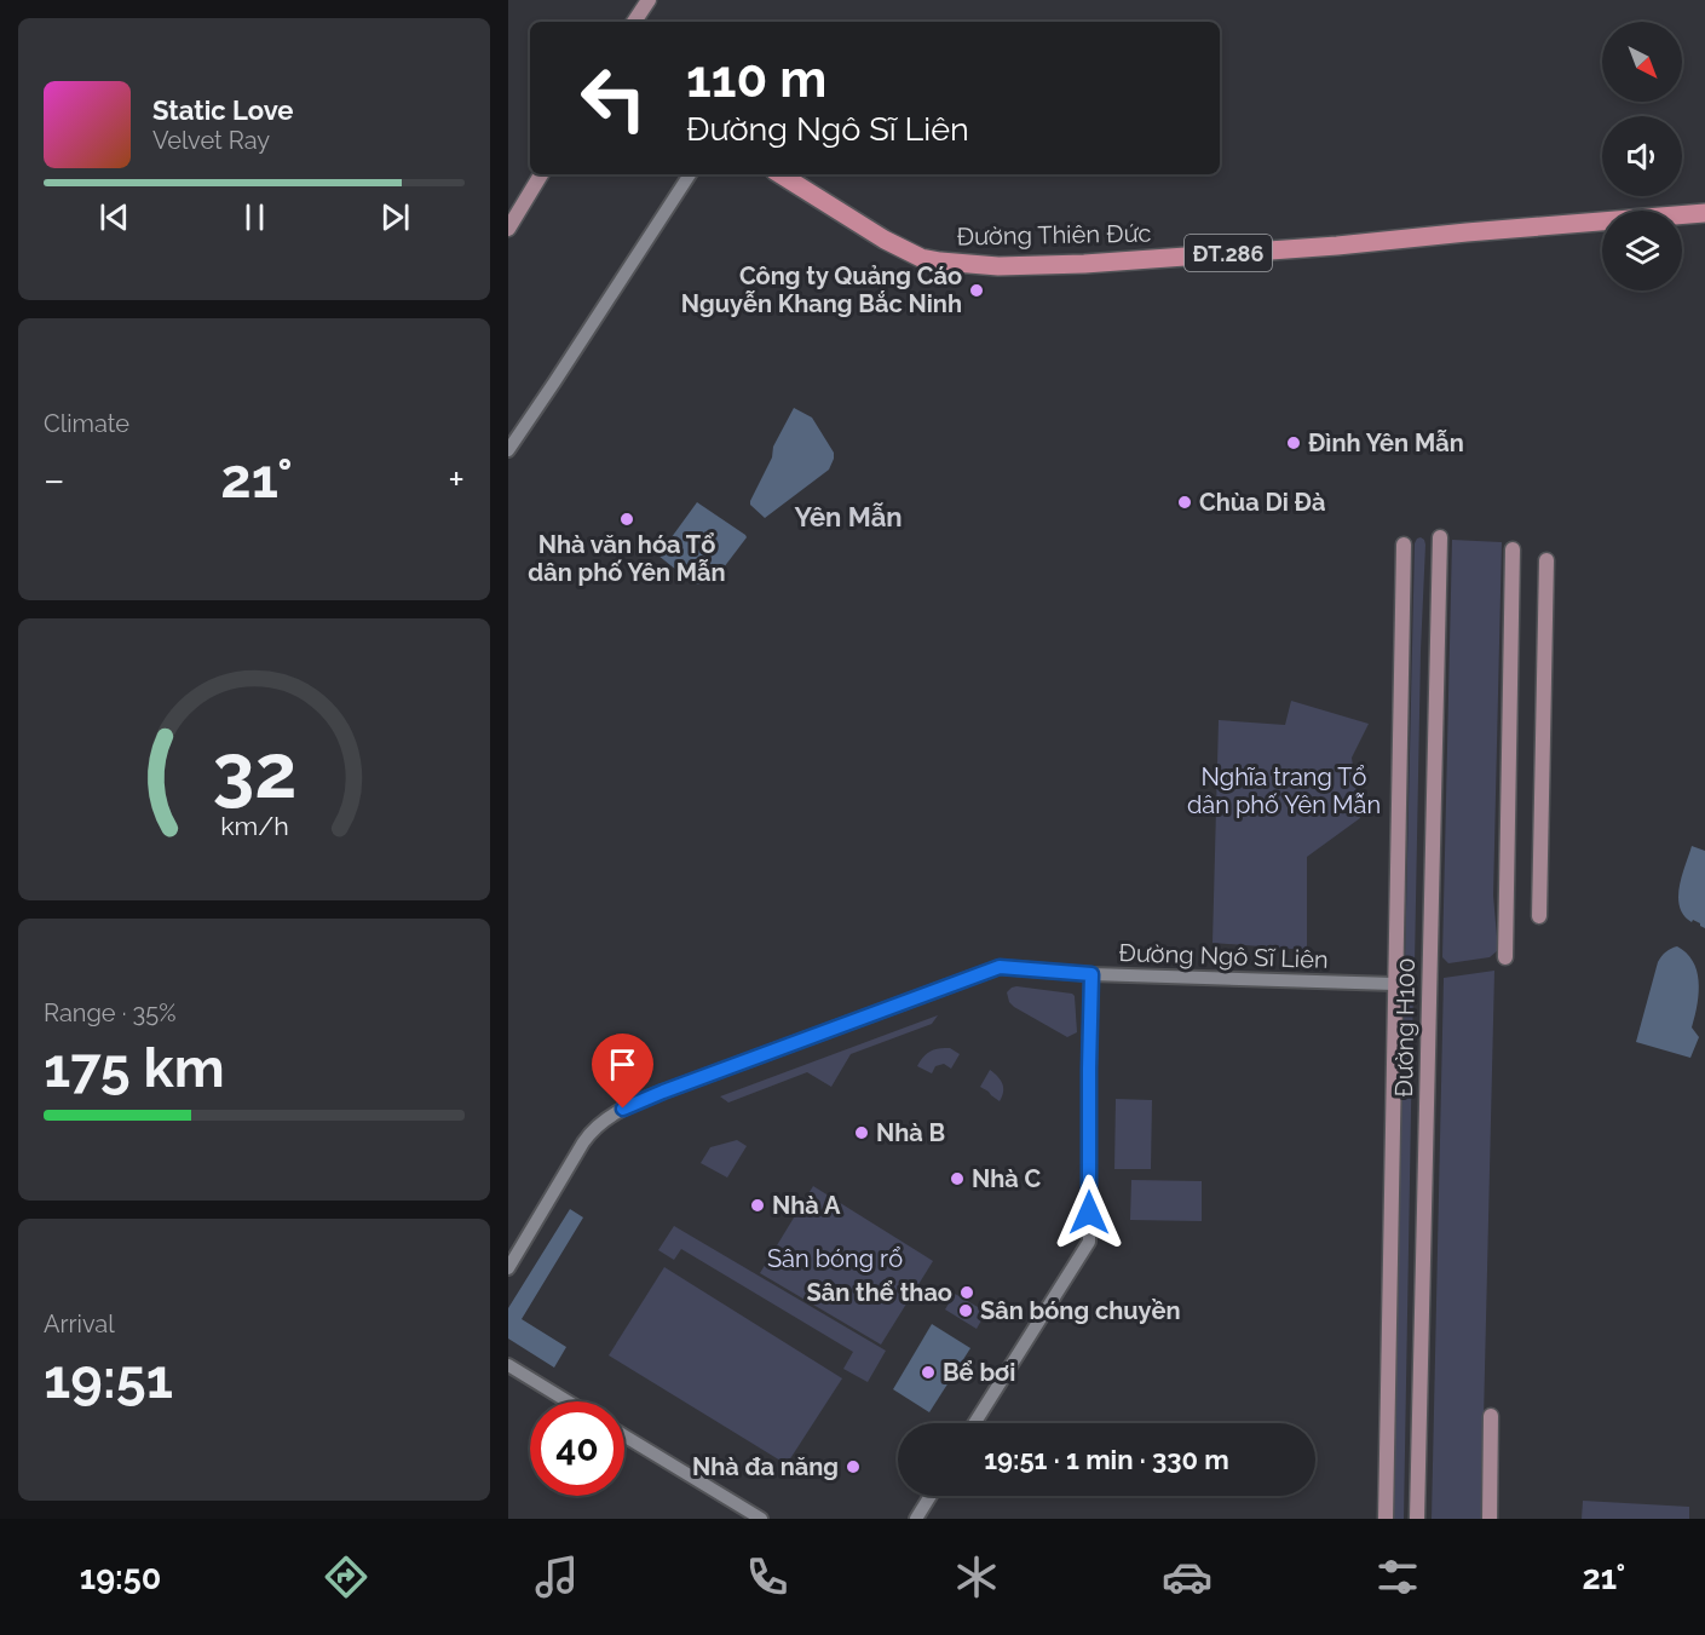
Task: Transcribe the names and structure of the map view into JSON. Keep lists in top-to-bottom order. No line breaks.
{"streets":{"main road":["Đường Thiên Đức","ĐT.286","Đường H100"],"street":["Đường Ngô Sĩ Liên"]},"crossings":[["Đường Ngô Sĩ Liên","Đường H100"]],"districts":["Yên Mẫn"],"parks":["Nghĩa trang Tổ dân phố Yên Mẫn","Sân bóng rổ"],"places":["Công ty Quảng Cáo Nguyễn Khang Bắc Ninh","Đình Yên Mẫn","Chùa Di Đà","Nhà văn hóa Tổ dân phố Yên Mẫn","Nhà B","Nhà C","Nhà A","Sân thể thao","Sân bóng chuyền","Bể bơi","Nhà đa năng"],"north":"bottom right","page":{"turn":["110 m","Đường Ngô Sĩ Liên"],"song":["Static Love","Velvet Ray"],"tile":["Climate",["Range · 35%","175 km"],["Arrival","19:51"]],"heat":["−","21°","+"],"limit":"40","trip":"19:51 · 1 min · 330 m","tabs":["19:50","21°"],"gauge":["32","km/h"]}}
